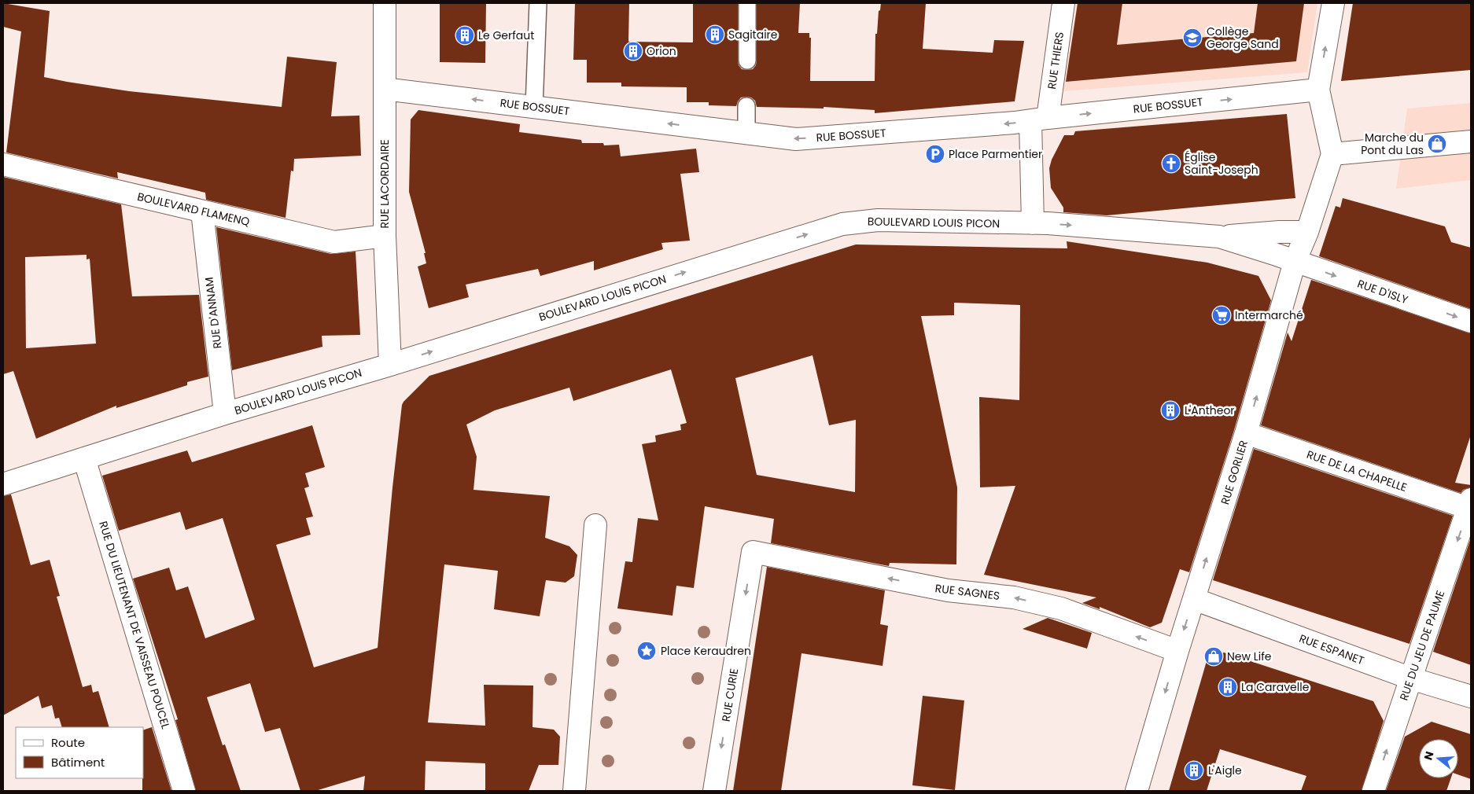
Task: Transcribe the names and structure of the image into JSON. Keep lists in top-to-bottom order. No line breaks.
{"streets":{"street":["RUE THIERS","RUE BOSSUET","RUE LACORDAIRE","BOULEVARD FLAMENQ","BOULEVARD LOUIS PICON","RUE D'ISLY","RUE D'ANNAM","RUE DE LA CHAPELLE","RUE GORLIER","RUE SAGNES","RUE DU LIEUTENANT DE VAISSEAU POUCEL","RUE DU JEU DE PAUME","RUE ESPANET","RUE CURIE"]},"crossings":[["RUE THIERS","RUE BOSSUET"],["RUE BOSSUET","RUE LACORDAIRE"],["RUE LACORDAIRE","BOULEVARD FLAMENQ"],["RUE LACORDAIRE","BOULEVARD LOUIS PICON"],["BOULEVARD FLAMENQ","RUE D'ANNAM"],["BOULEVARD LOUIS PICON","RUE D'ISLY"],["BOULEVARD LOUIS PICON","RUE D'ANNAM"],["BOULEVARD LOUIS PICON","RUE GORLIER"],["BOULEVARD LOUIS PICON","RUE DU LIEUTENANT DE VAISSEAU POUCEL"],["RUE D'ISLY","RUE GORLIER"],["RUE DE LA CHAPELLE","RUE GORLIER"],["RUE DE LA CHAPELLE","RUE DU JEU DE PAUME"],["RUE GORLIER","RUE SAGNES"],["RUE GORLIER","RUE ESPANET"],["RUE SAGNES","RUE CURIE"],["RUE DU JEU DE PAUME","RUE ESPANET"]],"one_way":["BOULEVARD LOUIS PICON","RUE SAGNES"],"places":{"building":["Sagitaire","Le Gerfaut","Orion","L'Antheor","La Caravelle","L'Aigle"],"school or university":["Collège George Sand"],"shop":["Marche du Pont du Las","New Life"],"parking":["Place Parmentier"],"church":["Église Saint-Joseph"],"supermarket":["Intermarché"],"place":["Place Keraudren"]},"legend":["Route","Bâtiment"],"north":"left"}
